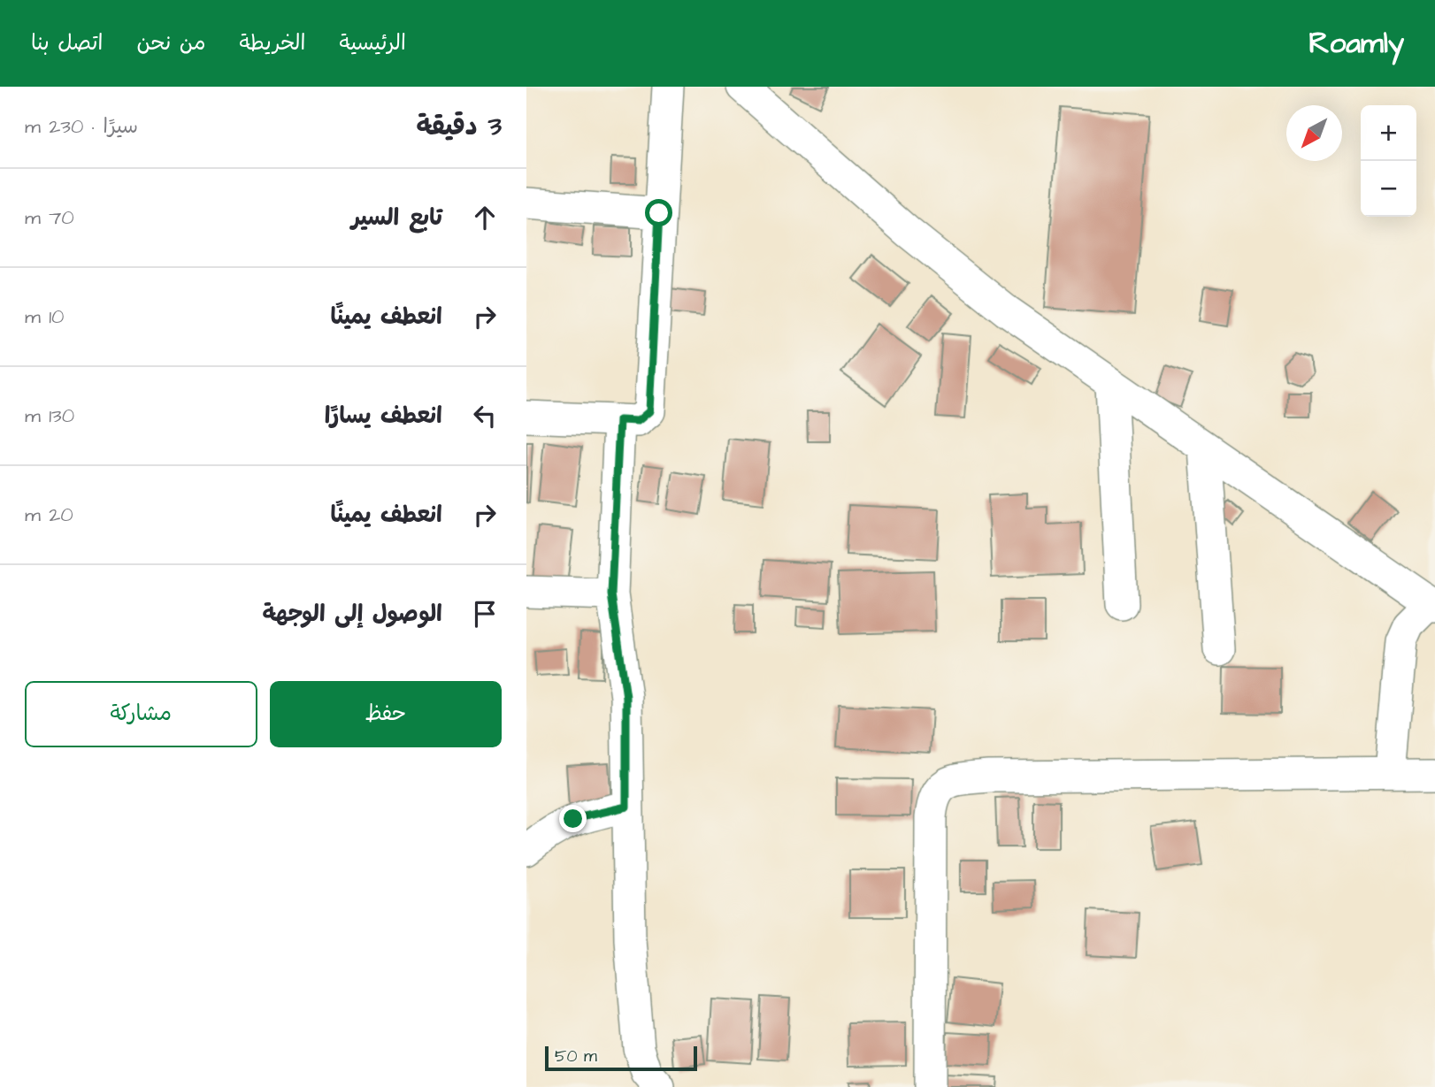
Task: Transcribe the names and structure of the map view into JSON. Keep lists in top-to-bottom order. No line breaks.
{"scale_bar":"50 m","north":"bottom left","page":{"header":"Roamly","nav":["الرئيسية","الخريطة","من نحن","اتصل بنا"],"heading":["3 دقيقة","سيرًا · 230 m"],"map_buttons":["+","−"],"list":[["تابع السير","70 m"],["انعطف يمينًا","10 m"],["انعطف يسارًا","130 m"],["انعطف يمينًا","20 m"],"الوصول إلى الوجهة"],"buttons":["حفظ","مشاركة"],"scale":"50 m"}}
